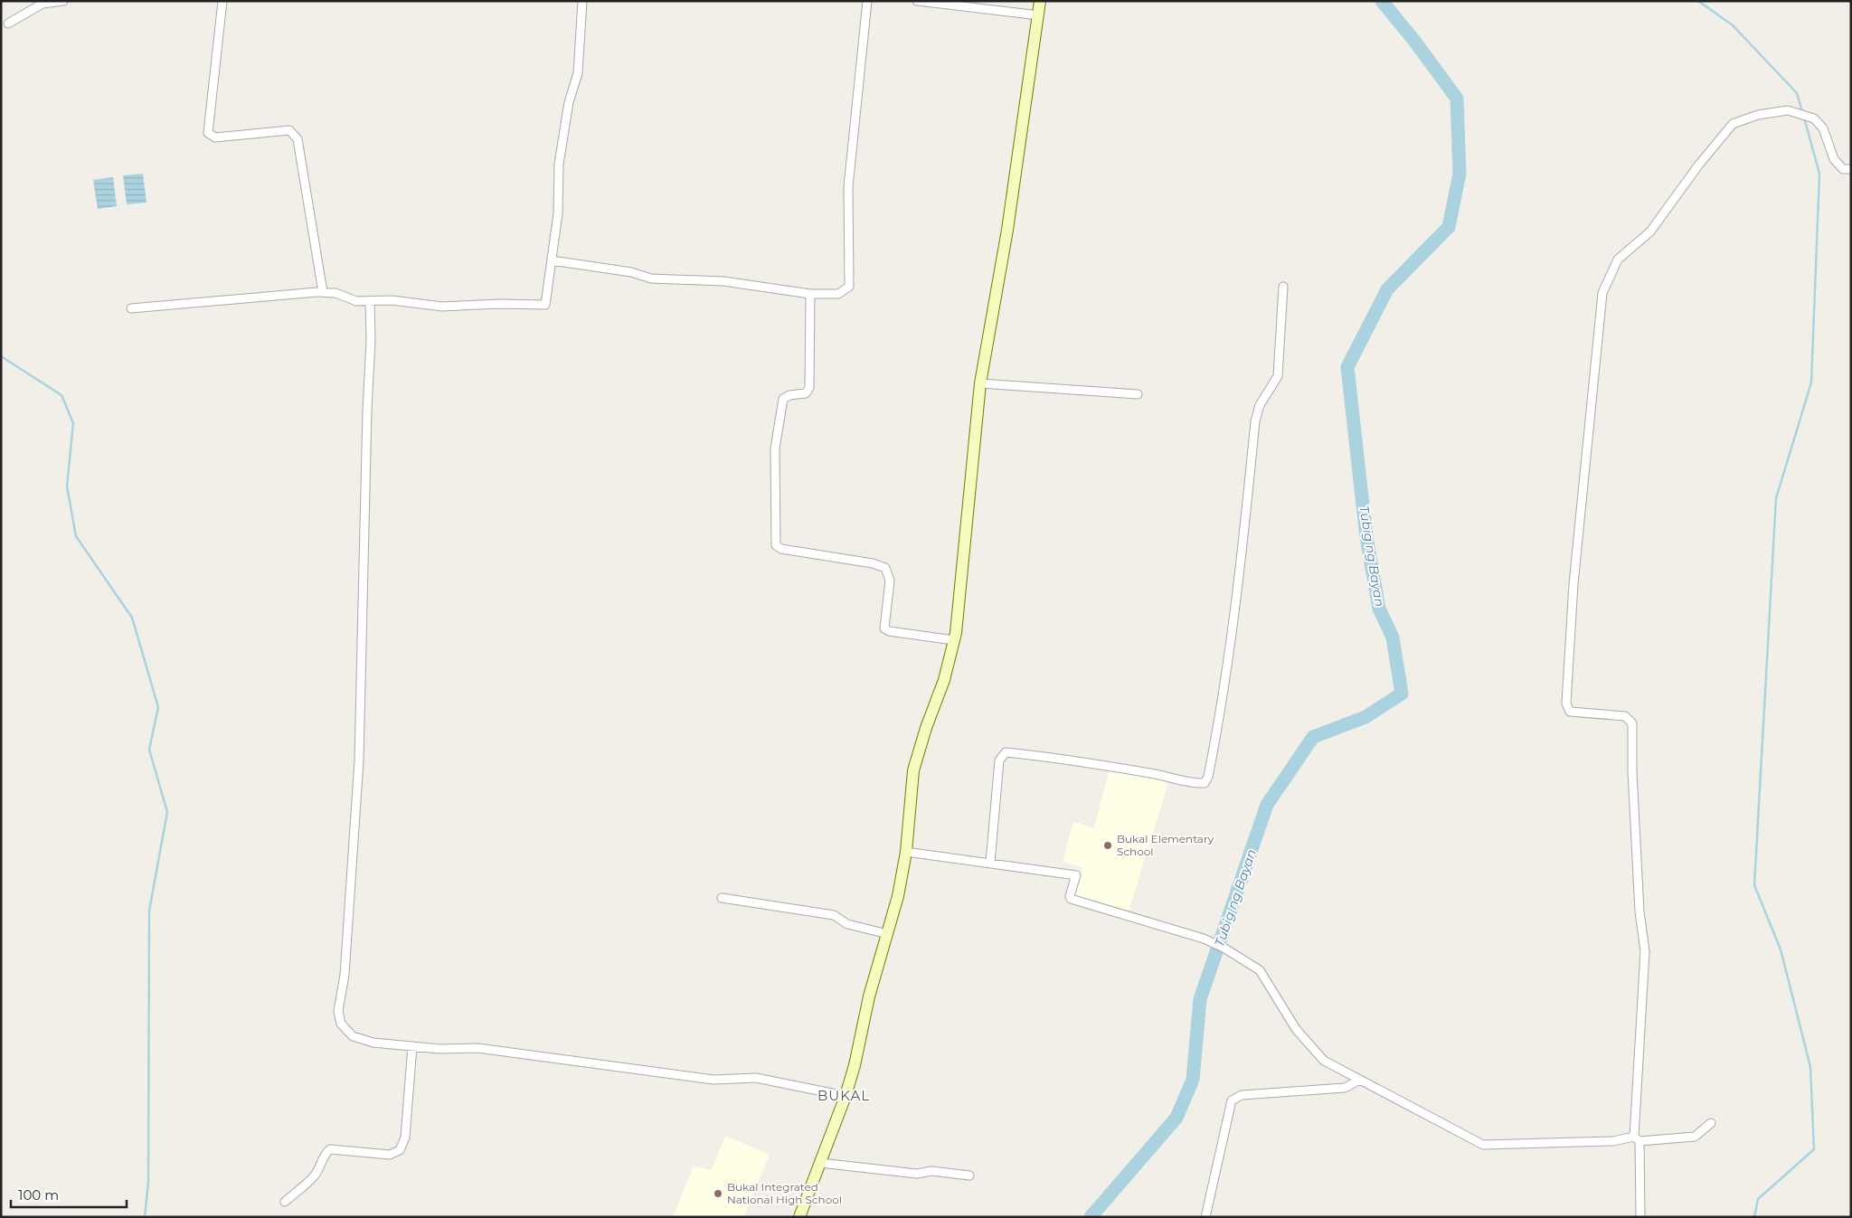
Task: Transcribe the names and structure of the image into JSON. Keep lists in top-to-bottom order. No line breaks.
{"districts":["BUKAL"],"water":["Tubig ng Bayan"],"places":["Bukal Elementary School","Bukal Integrated National High School"],"scale_bar":"100 m"}
